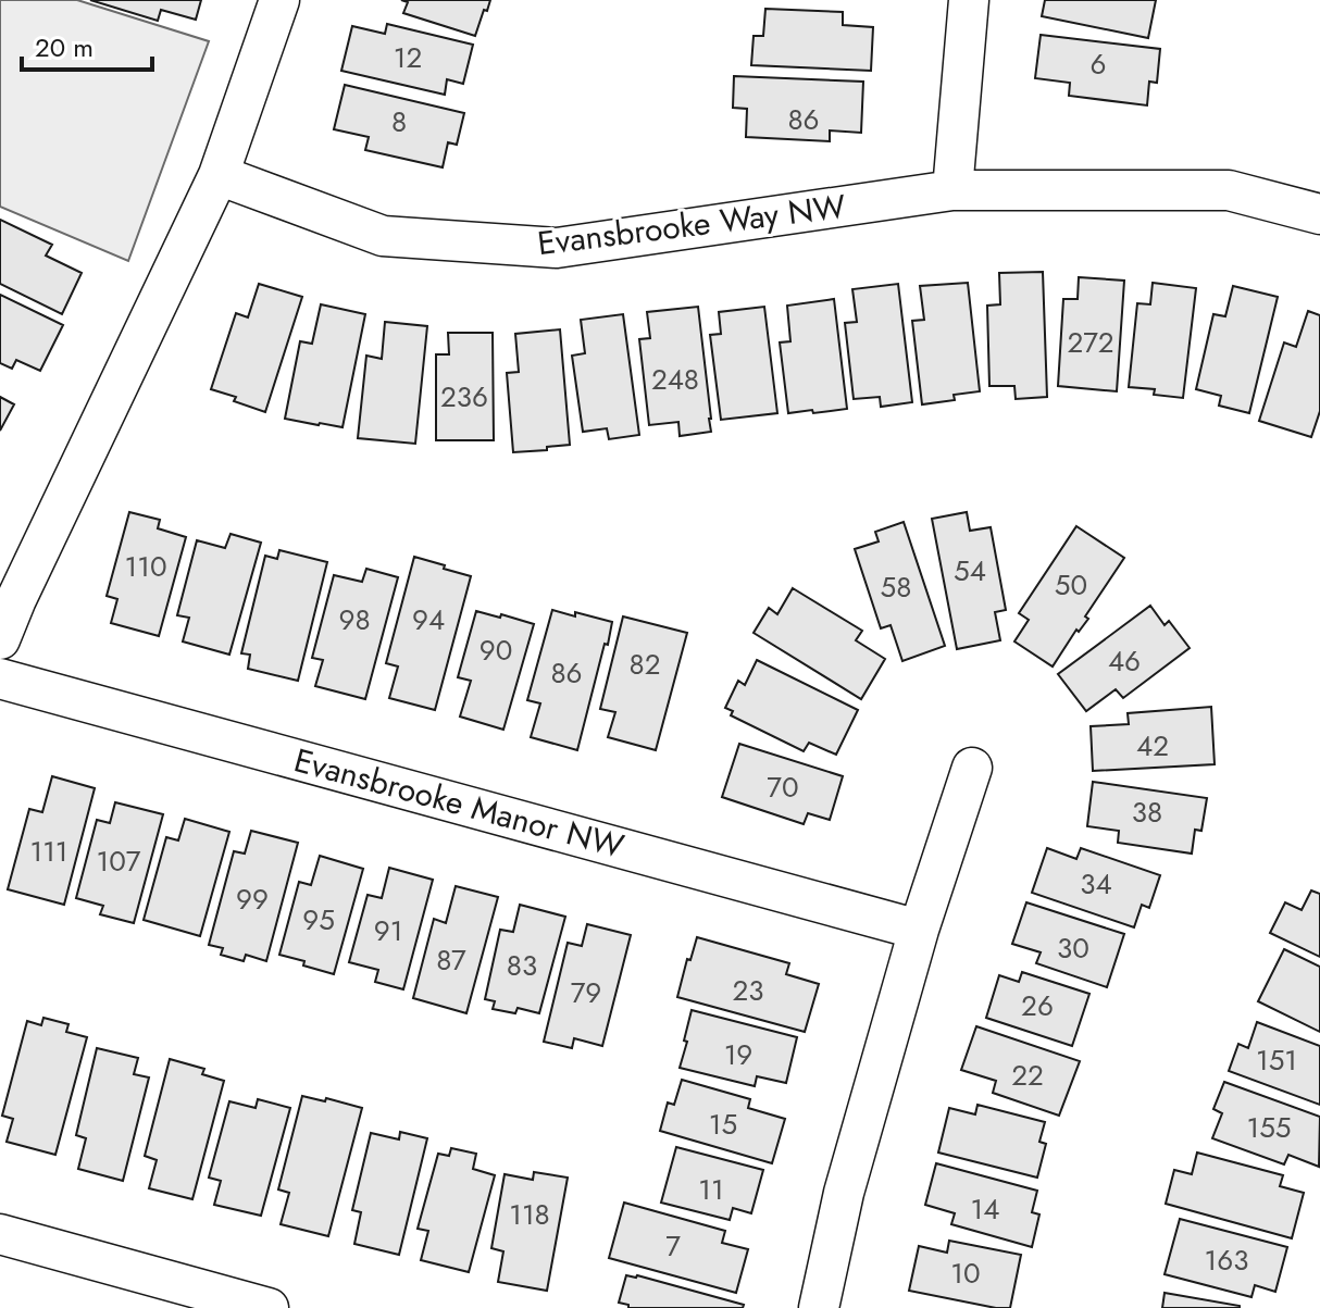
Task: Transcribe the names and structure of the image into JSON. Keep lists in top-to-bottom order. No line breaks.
{"streets":{"street":["Evansbrooke Way NW","Evansbrooke Manor NW"]},"house_numbers":["12","6","86","8","272","248","236","110","54","50","58","98","94","90","46","82","86","42","70","38","111","107","34","99","95","91","30","87","83","23","79","26","19","151","22","15","155","11","14","118","7","163","10"],"scale_bar":"20 m"}
